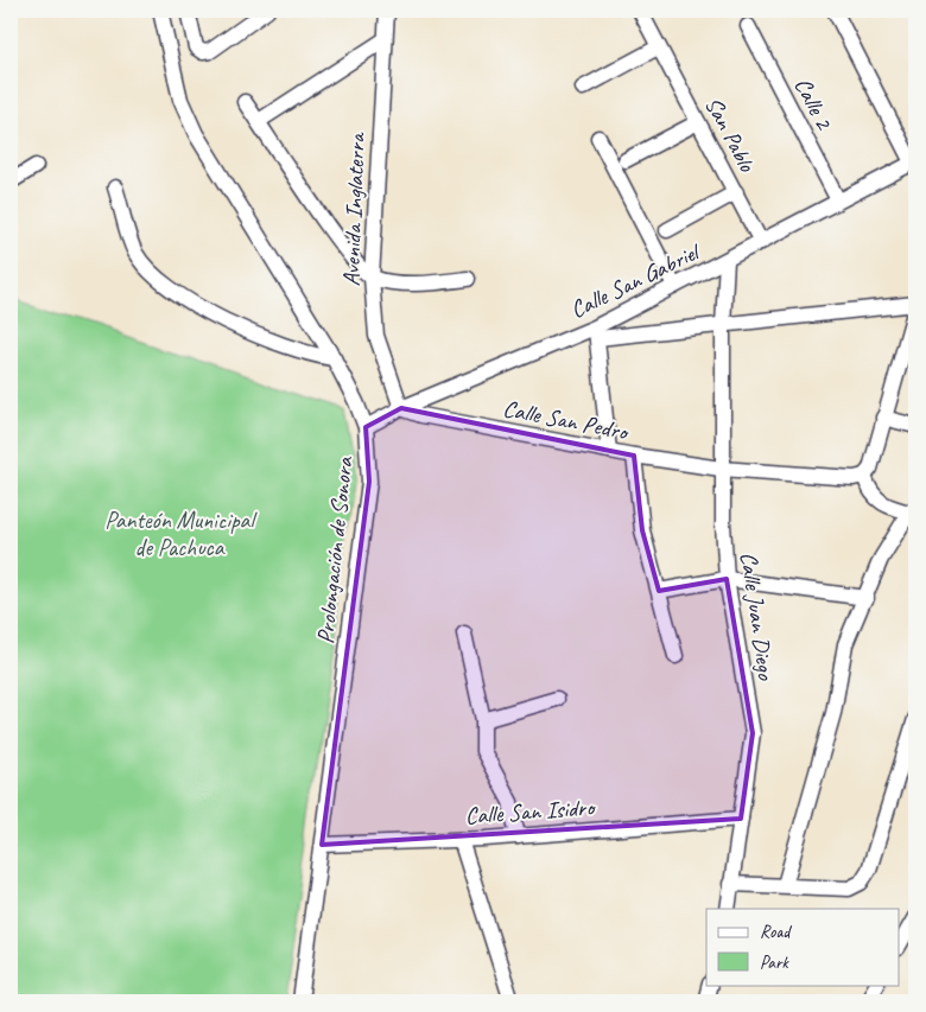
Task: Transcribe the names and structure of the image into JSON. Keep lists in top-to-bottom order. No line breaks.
{"streets":{"street":["Calle 2","San Pablo","Avenida Inglaterra","Calle San Gabriel","Calle San Pedro","Prolongación de Sonora","Calle Juan Diego","Calle San Isidro"]},"crossings":[["Calle 2","Calle San Gabriel"],["San Pablo","Calle San Gabriel"],["Avenida Inglaterra","Calle San Gabriel"],["Avenida Inglaterra","Calle San Pedro"],["Calle San Gabriel","Calle San Pedro"],["Calle San Gabriel","Prolongación de Sonora"],["Calle San Gabriel","Calle Juan Diego"],["Calle San Pedro","Calle Juan Diego"],["Prolongación de Sonora","Calle San Isidro"],["Calle Juan Diego","Calle San Isidro"]],"parks":["Panteón Municipal de Pachuca"],"legend":["Road","Park"]}
